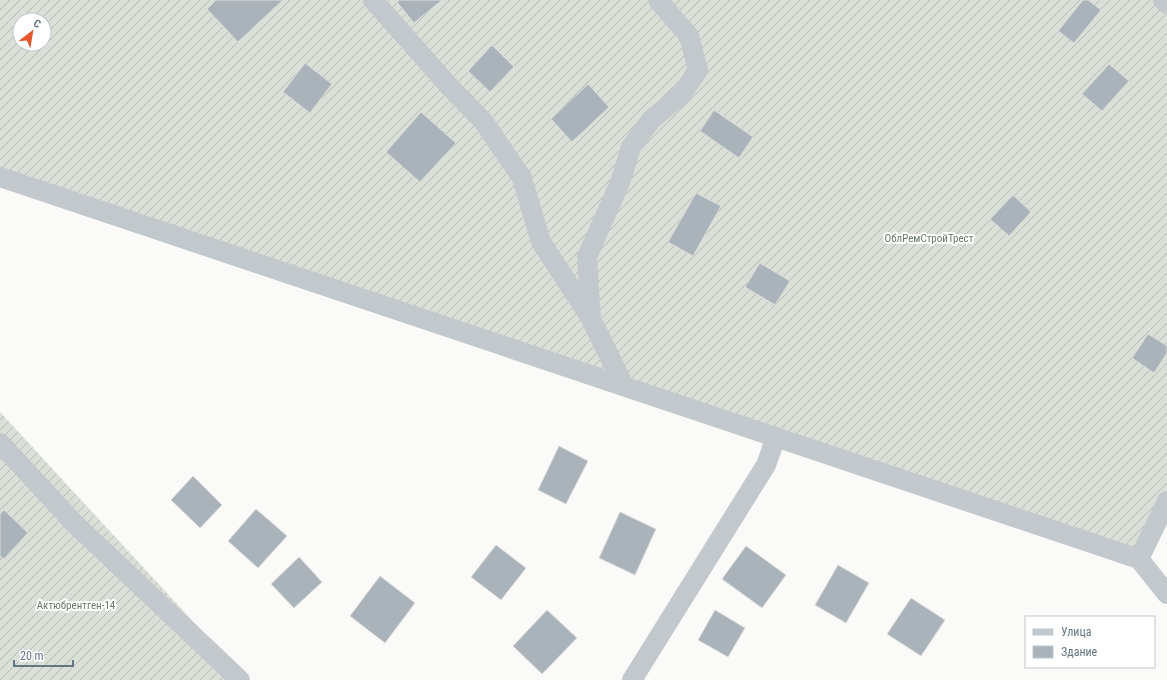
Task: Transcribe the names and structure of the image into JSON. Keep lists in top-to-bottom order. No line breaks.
{"parks":["ОблРемСтройТрест","Актюбрентген-14"],"legend":["Улица","Здание"],"scale_bar":"20 m","north":"top right"}
